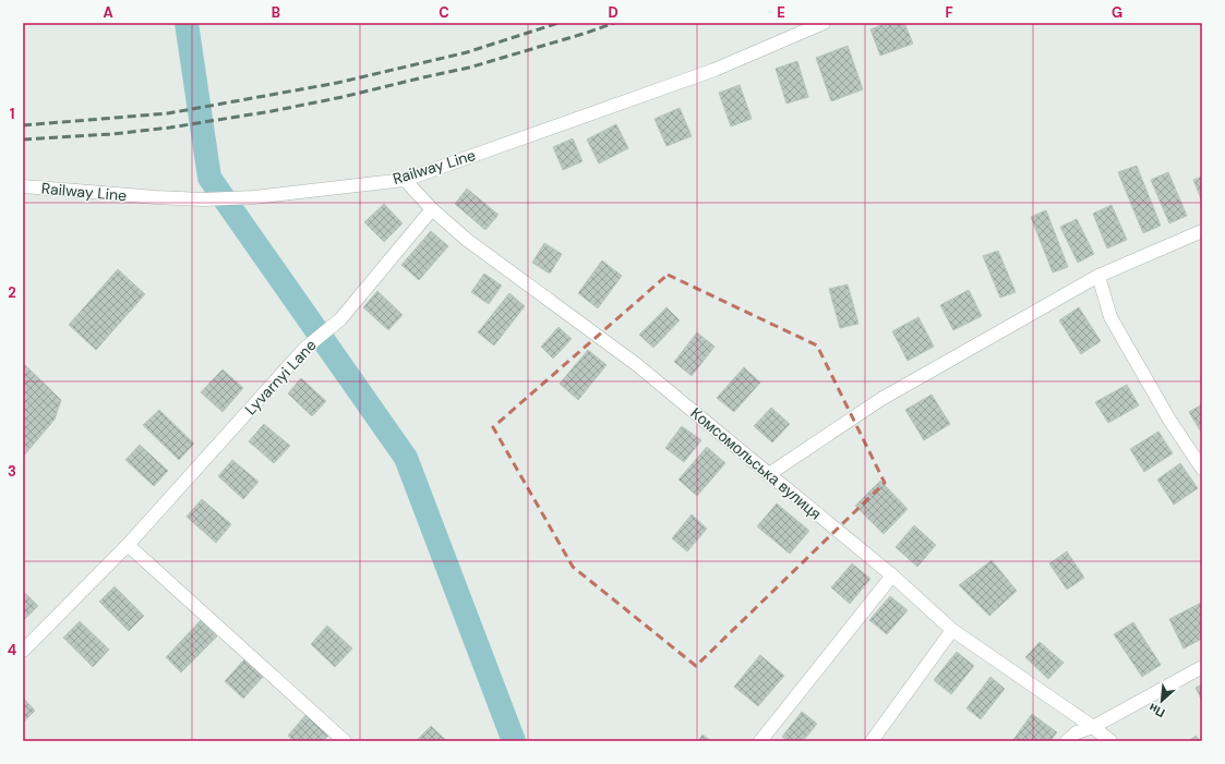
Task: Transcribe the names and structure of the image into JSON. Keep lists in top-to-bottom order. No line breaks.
{"streets":{"street":["Railway Line","Lyvarnyi Lane","Комсомольська вулиця"]},"crossings":[["Railway Line","Комсомольська вулиця"],["Lyvarnyi Lane","Комсомольська вулиця"]],"north":"bottom left","grid":{"columns":["A","B","C","D","E","F","G"],"rows":["1","2","3","4"]}}
